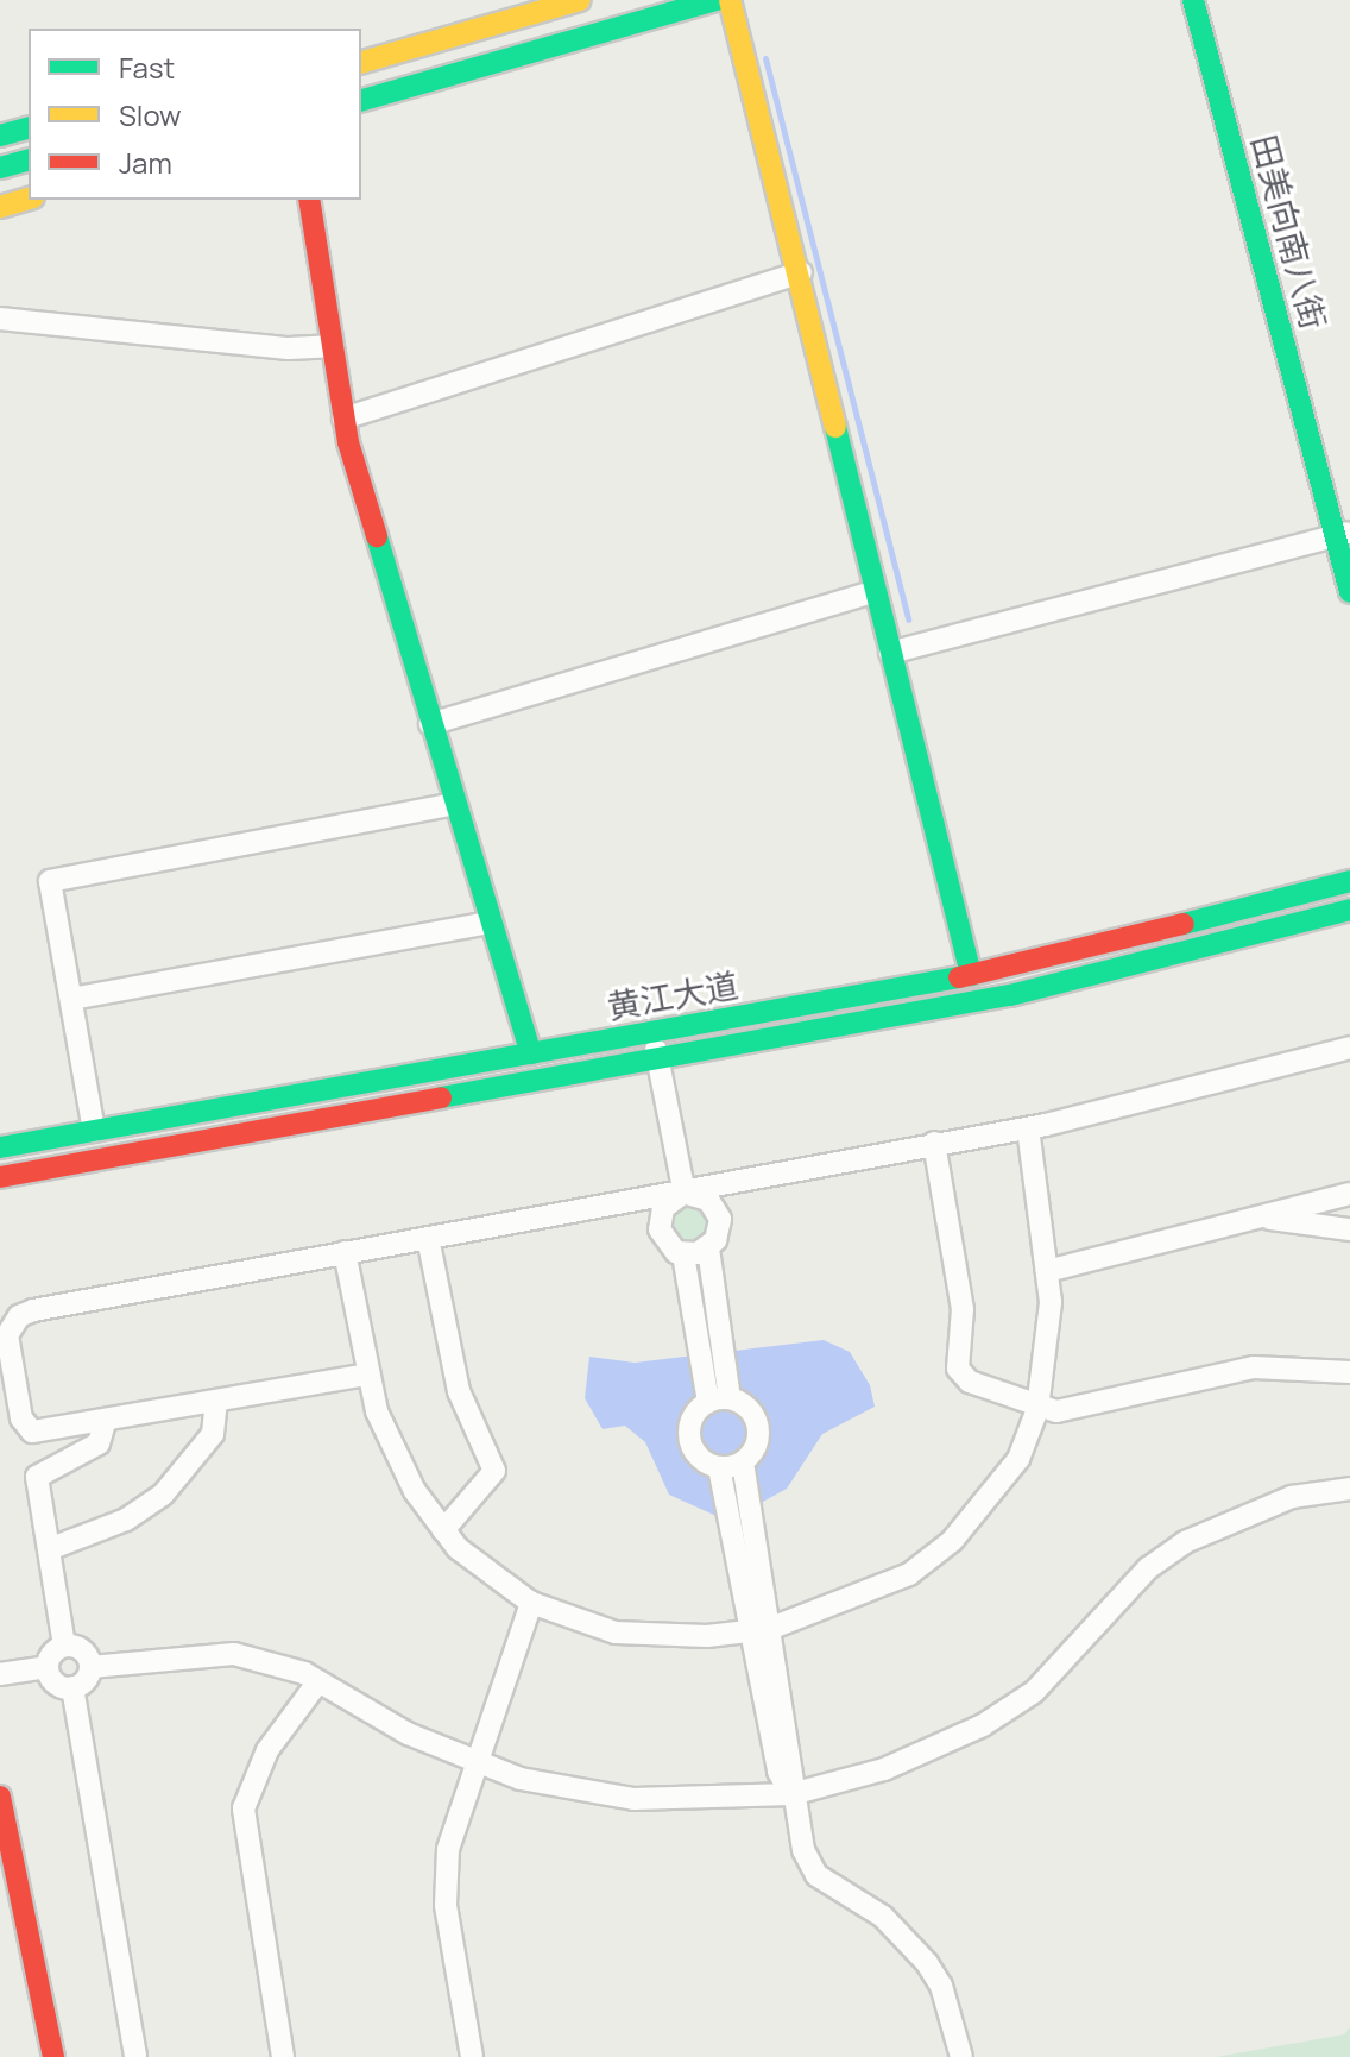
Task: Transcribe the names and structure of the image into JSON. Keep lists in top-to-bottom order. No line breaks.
{"streets":{"main road":["田美向南八街","黄江大道"]},"legend":["Fast","Slow","Jam"]}
